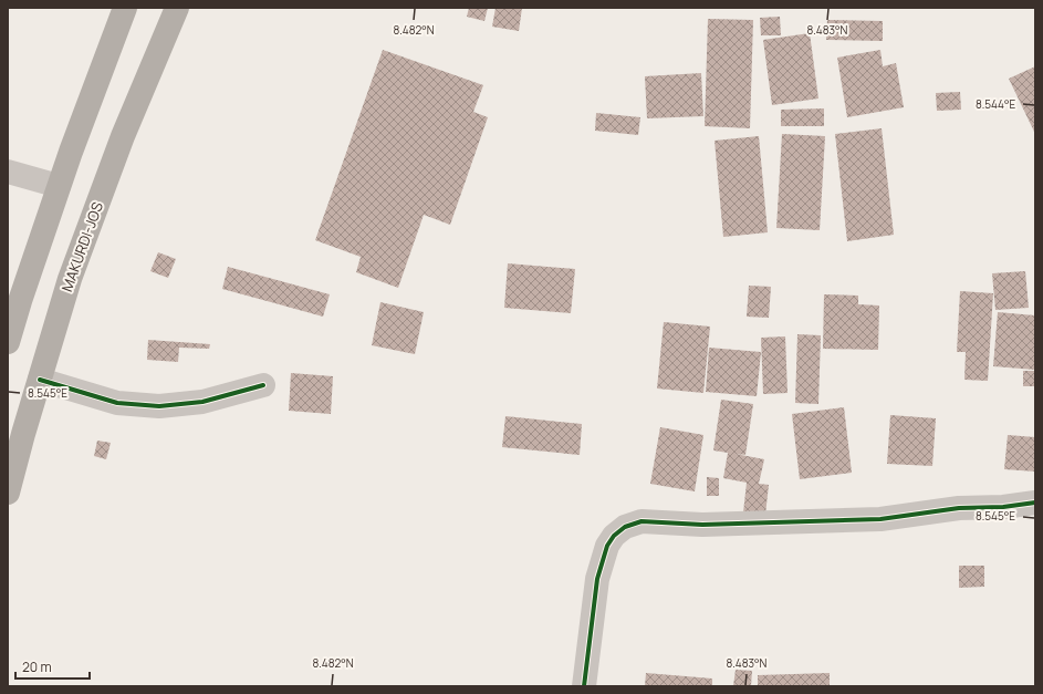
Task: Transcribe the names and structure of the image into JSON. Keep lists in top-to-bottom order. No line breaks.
{"streets":{"highway":["MAKURDI-JOS"]},"scale_bar":"20 m","coordinates":["8.482°N","8.483°N","8.544°E","8.545°E"]}
